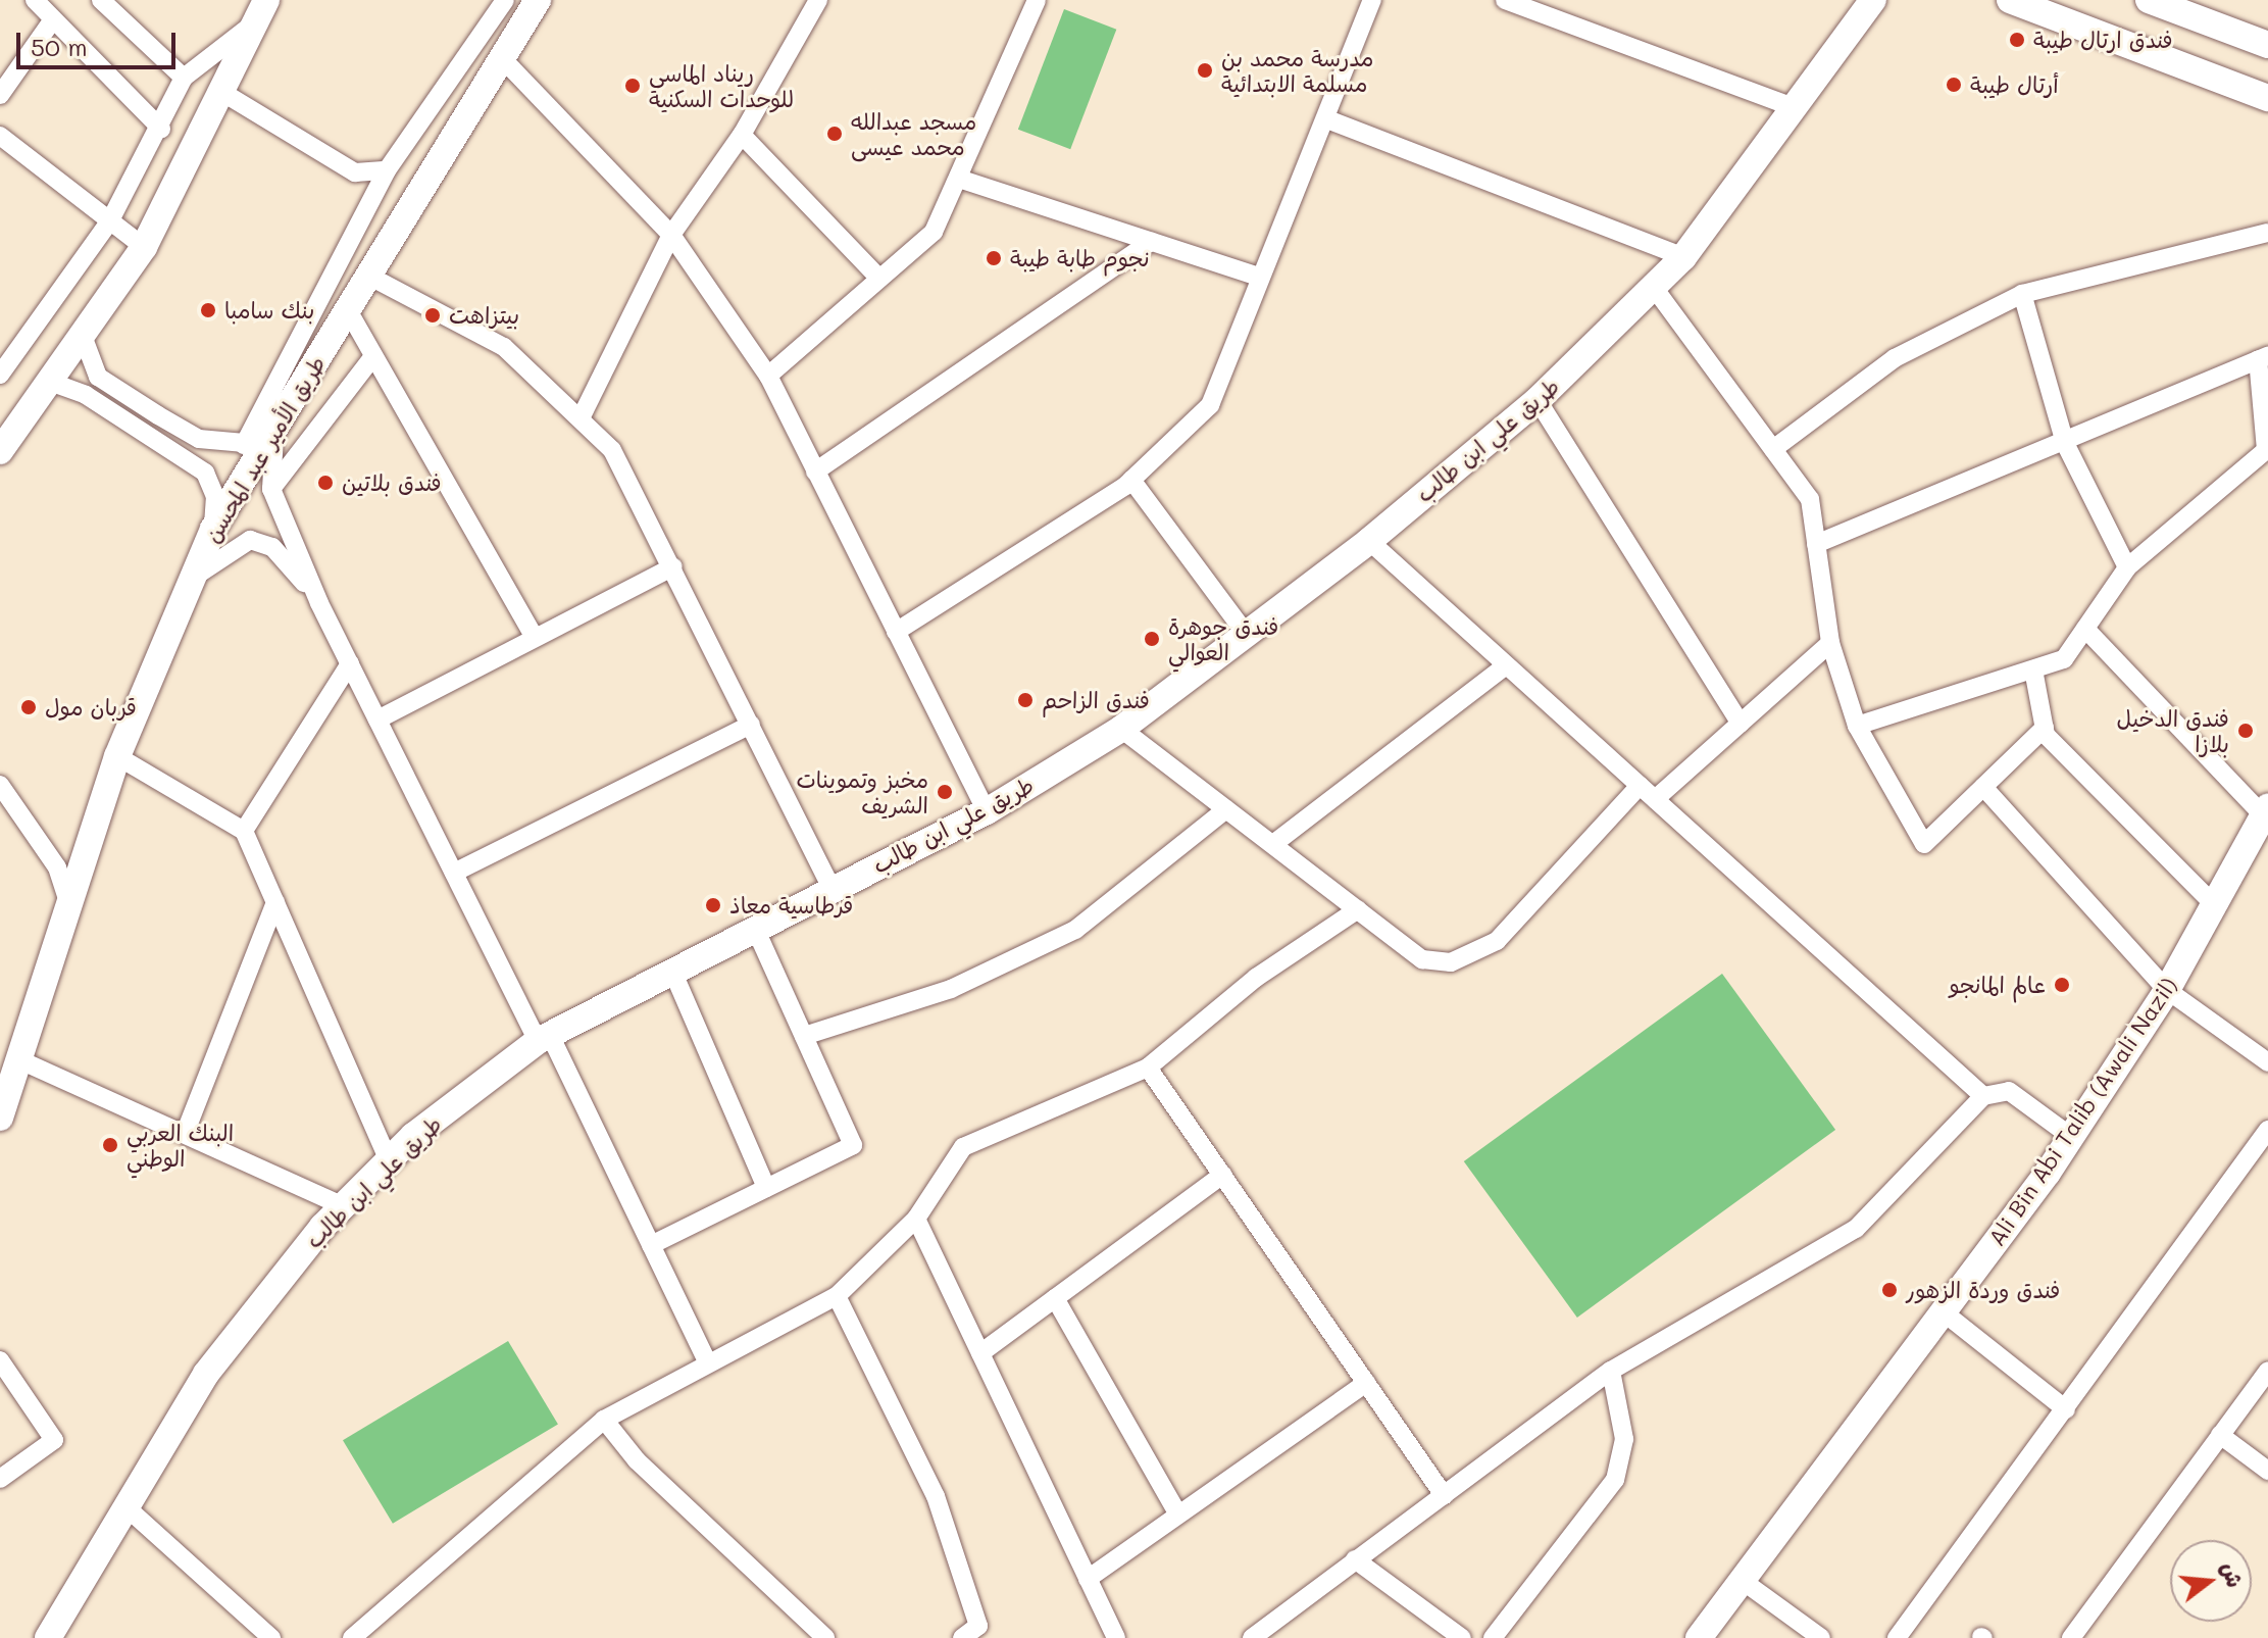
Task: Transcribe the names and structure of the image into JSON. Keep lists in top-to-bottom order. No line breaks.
{"streets":{"main road":["طريق علي ابن طالب","طريق الأمير عبد المحسن","Ali Bin Abi Talib (Awali Nazil)"]},"places":["فندق ارتال طيبة","مدرسة محمد بن مسلمة الابتدائية","أرتال طيبة","ريناد الماسي للوحدات السكنية","مسجد عبدالله محمد عيسى","نجوم طابة طيبة","بنك سامبا","بيتزاهت","فندق بلاتين","فندق جوهرة العوالي","فندق الزاحم","قربان مول","فندق الدخيل بلازا","مخبز وتموينات الشريف","قرطاسية معاذ","عالم المانجو","البنك العربي الوطني","فندق وردة الزهور"],"scale_bar":"50 m","north":"right"}
